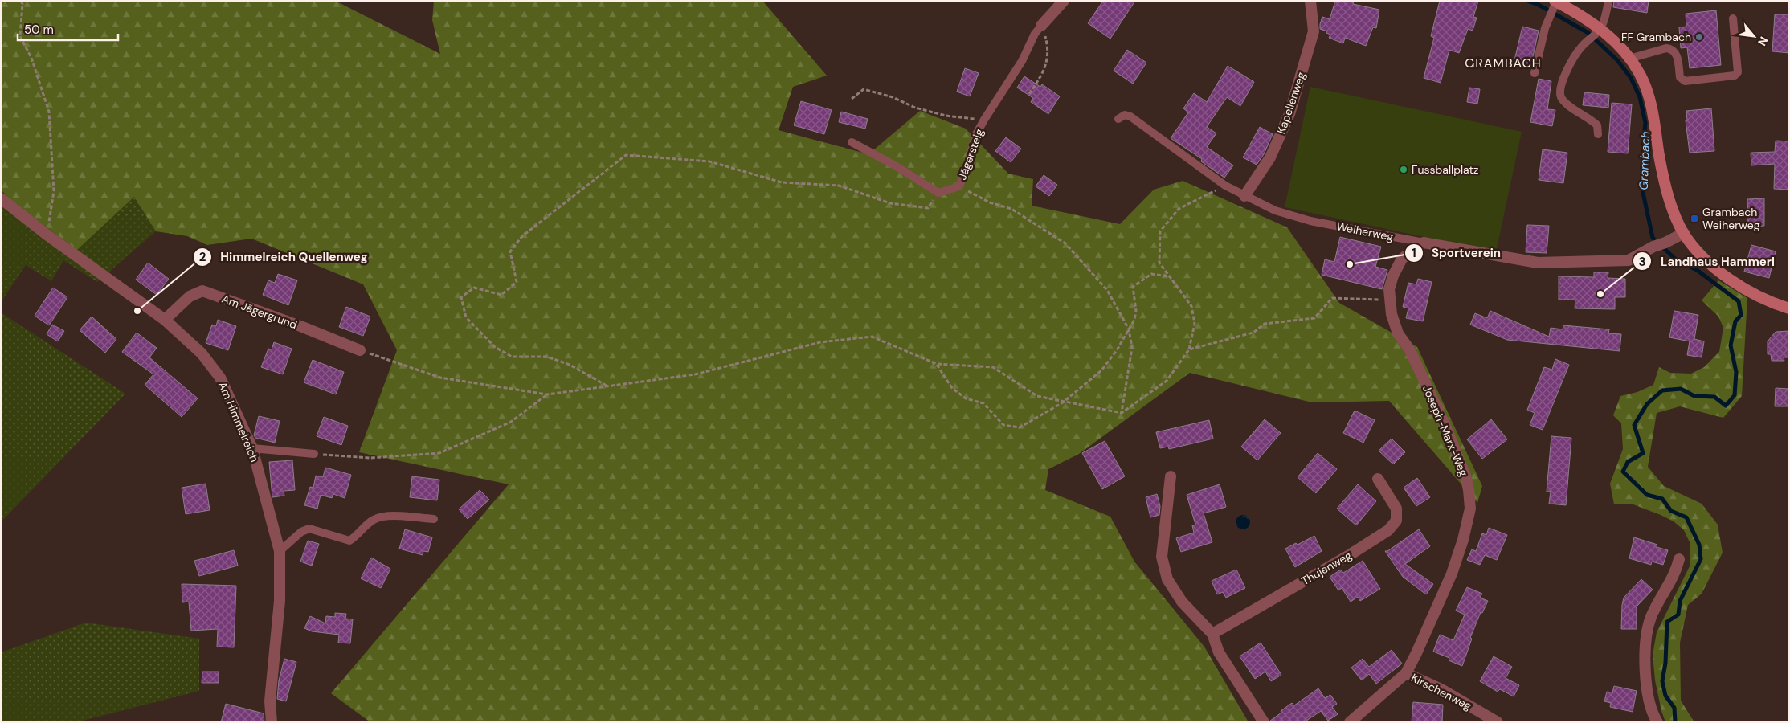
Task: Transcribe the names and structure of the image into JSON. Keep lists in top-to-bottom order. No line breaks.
{"streets":{"street":["Kapellenweg","Jägersteig","Weiherweg","Am Jägergrund","Am Himmelreich","Joseph-Marx-Weg","Thujenweg","Kirschenweg"]},"crossings":[["Kapellenweg","Weiherweg"],["Weiherweg","Joseph-Marx-Weg"],["Am Jägergrund","Am Himmelreich"],["Joseph-Marx-Weg","Kirschenweg"]],"districts":["GRAMBACH"],"water":["Grambach"],"places":{"other":["FF Grambach","Fussballplatz","Sportverein","Landhaus Hammerl","Himmelreich Quellenweg"],"transit":["Grambach Weiherweg"]},"scale_bar":"50 m","north":"bottom right"}
